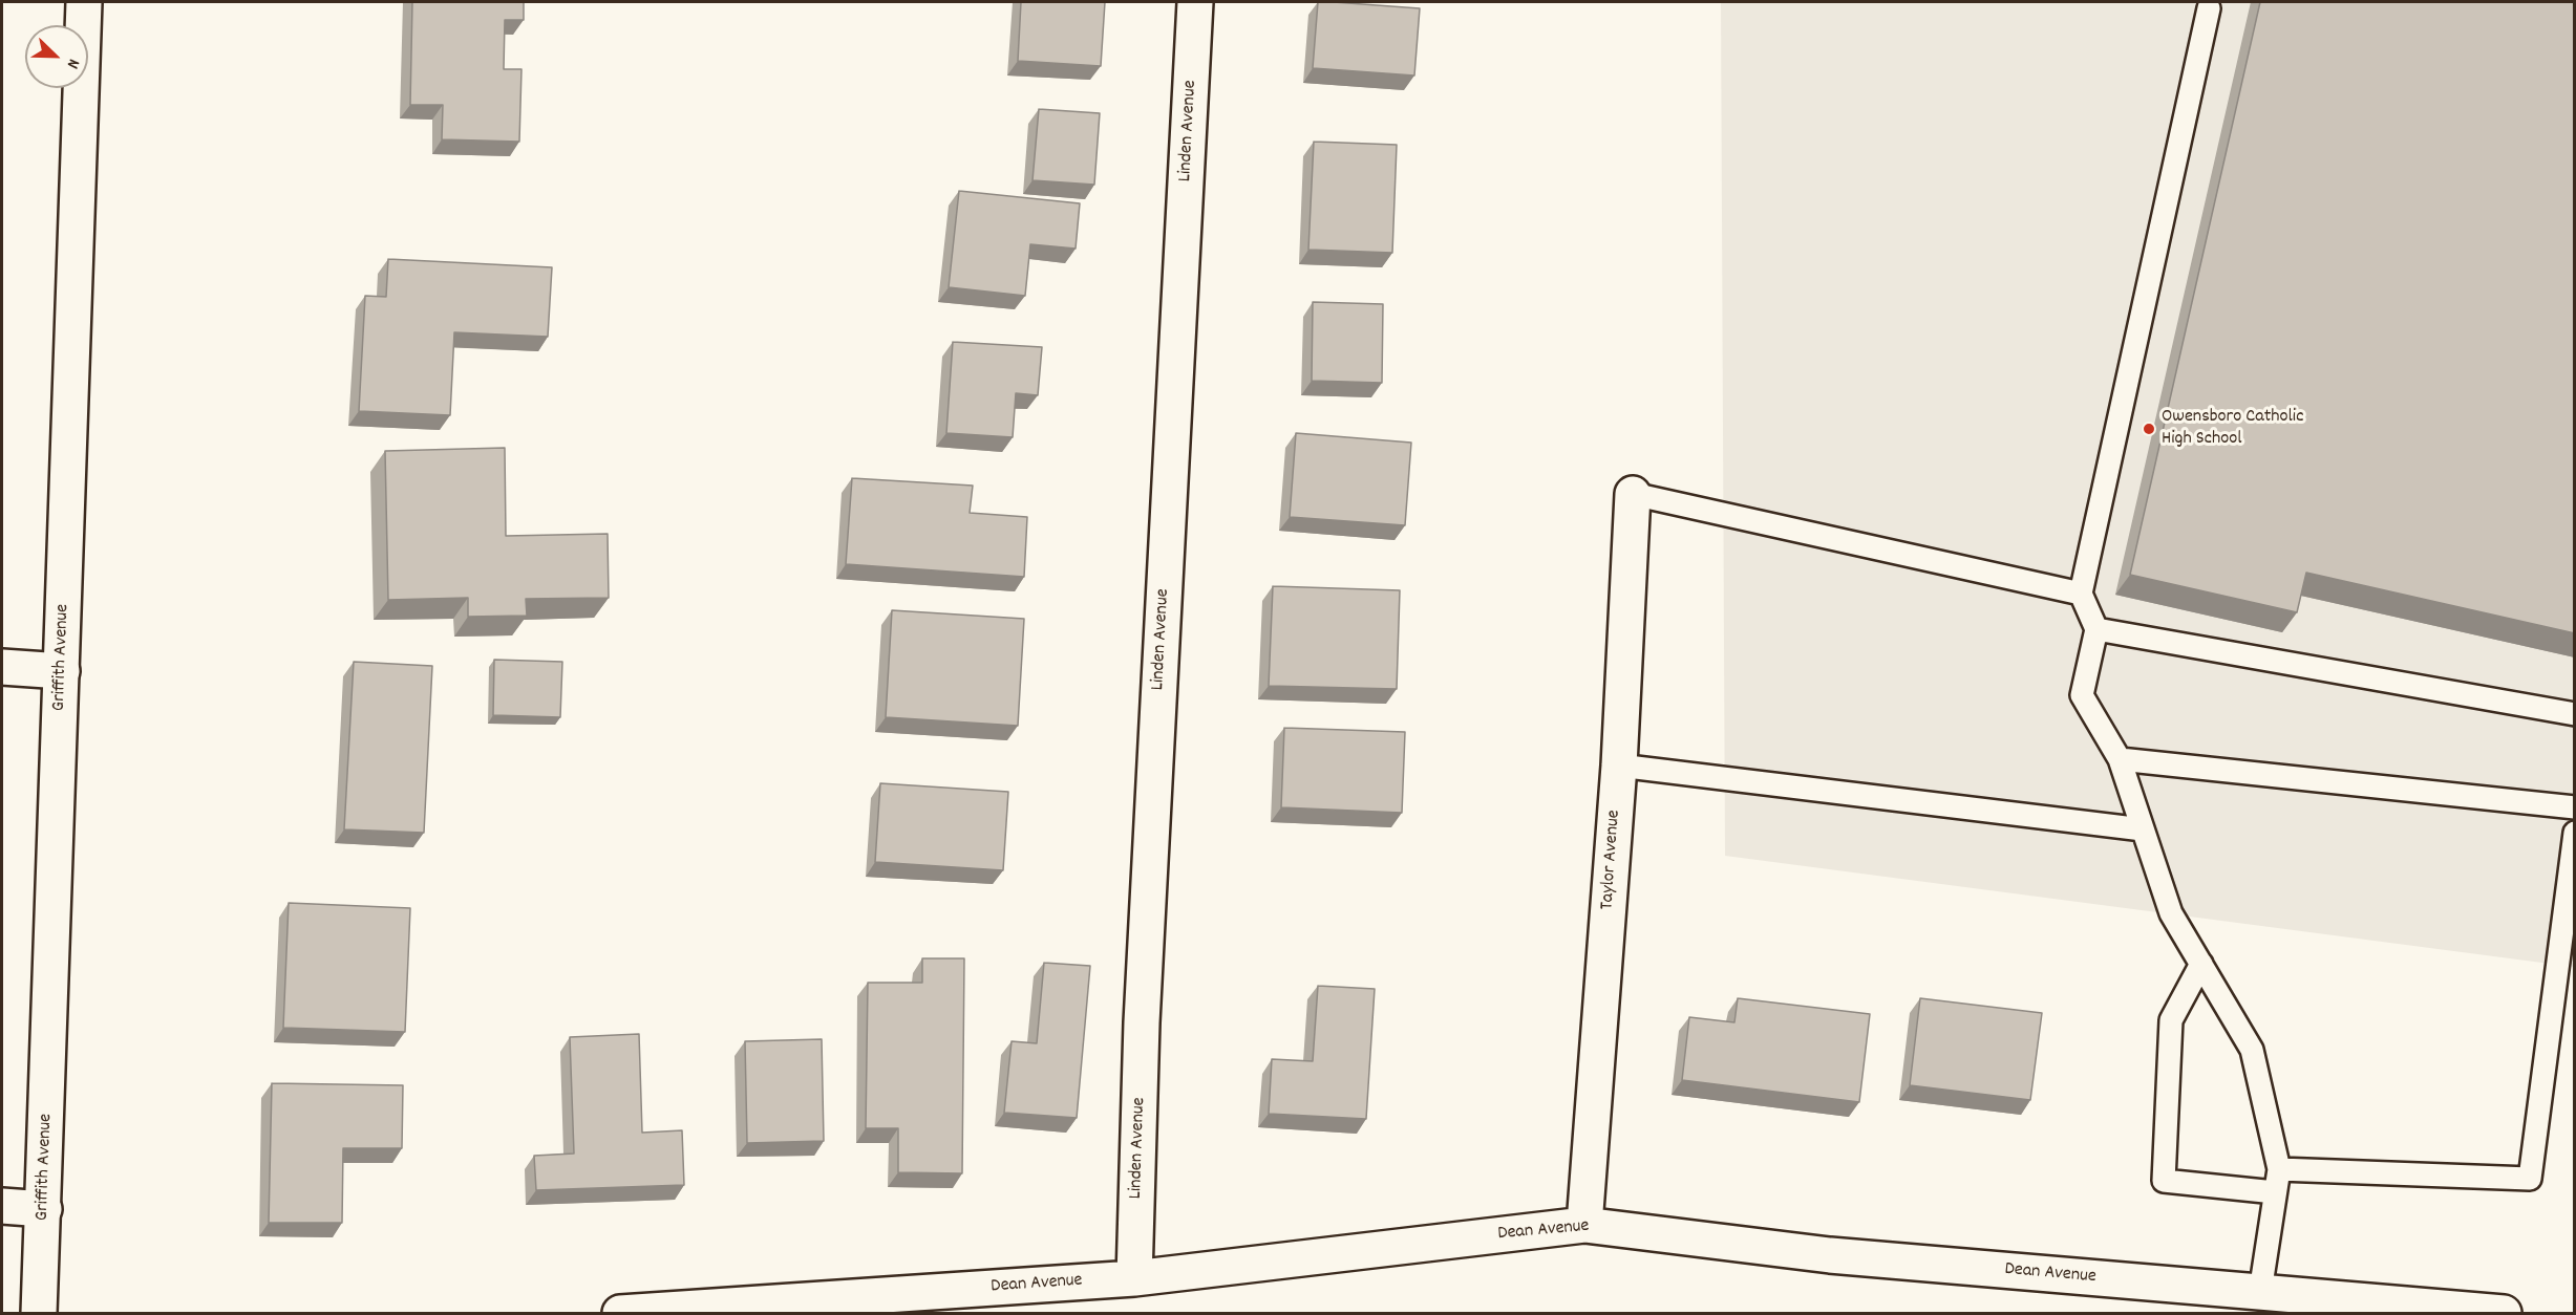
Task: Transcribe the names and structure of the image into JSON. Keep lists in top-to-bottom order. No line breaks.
{"streets":{"street":["Linden Avenue","Griffith Avenue","Taylor Avenue","Dean Avenue"]},"crossings":[["Linden Avenue","Dean Avenue"],["Taylor Avenue","Dean Avenue"]],"places":["Owensboro Catholic High School"],"north":"bottom right"}
